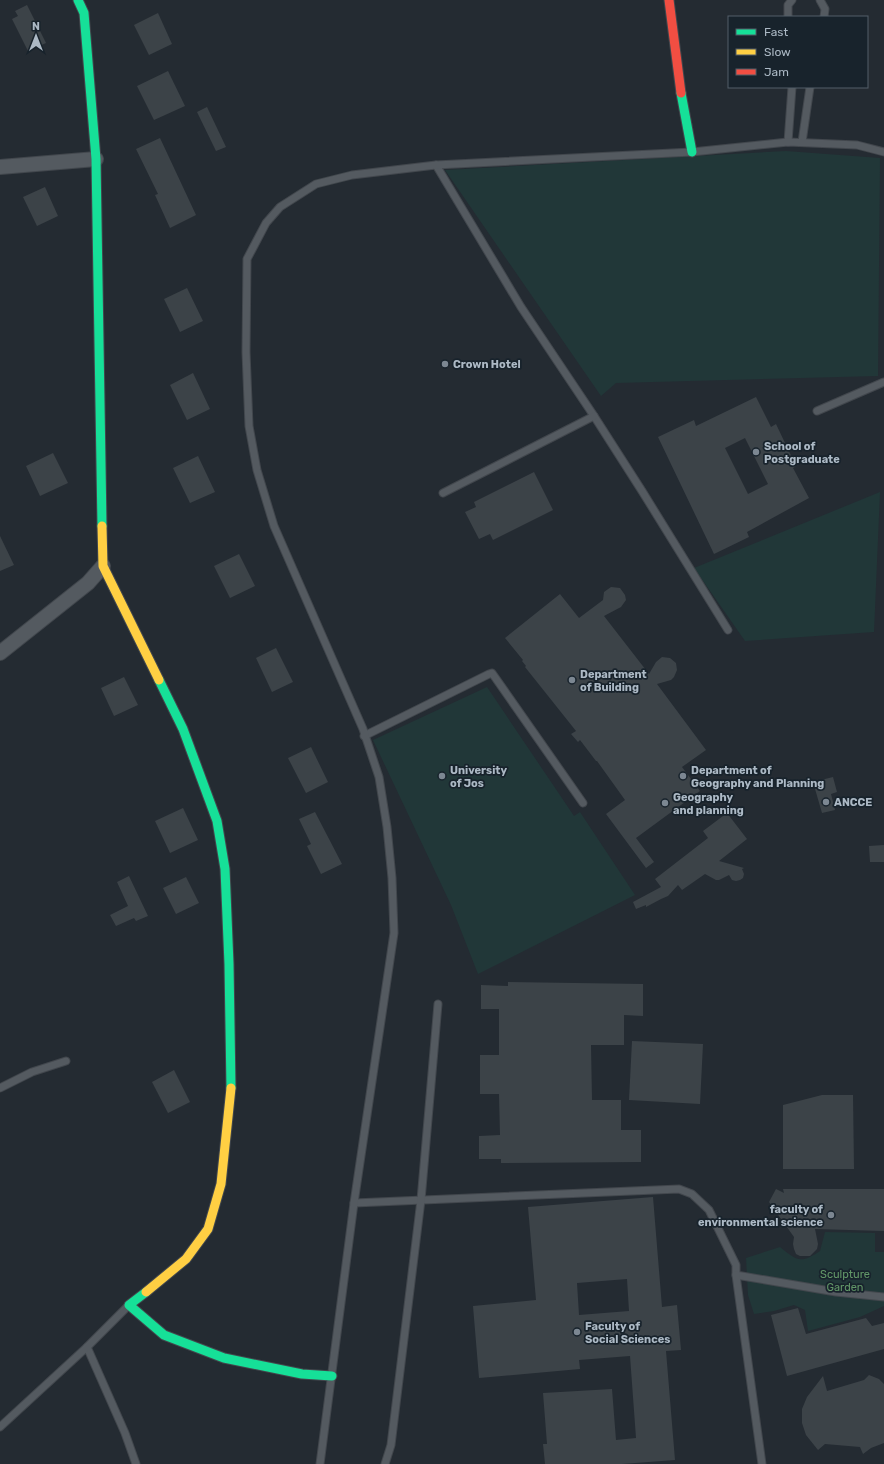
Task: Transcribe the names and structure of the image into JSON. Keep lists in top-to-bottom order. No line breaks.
{"parks":["Sculpture Garden"],"places":["Crown Hotel","School of Postgraduate","Department of Building","University of Jos","Department of Geography and Planning","ANCCE","Geography and planning","faculty of environmental science","Faculty of Social Sciences"],"legend":["Fast","Slow","Jam"],"north":"top"}
